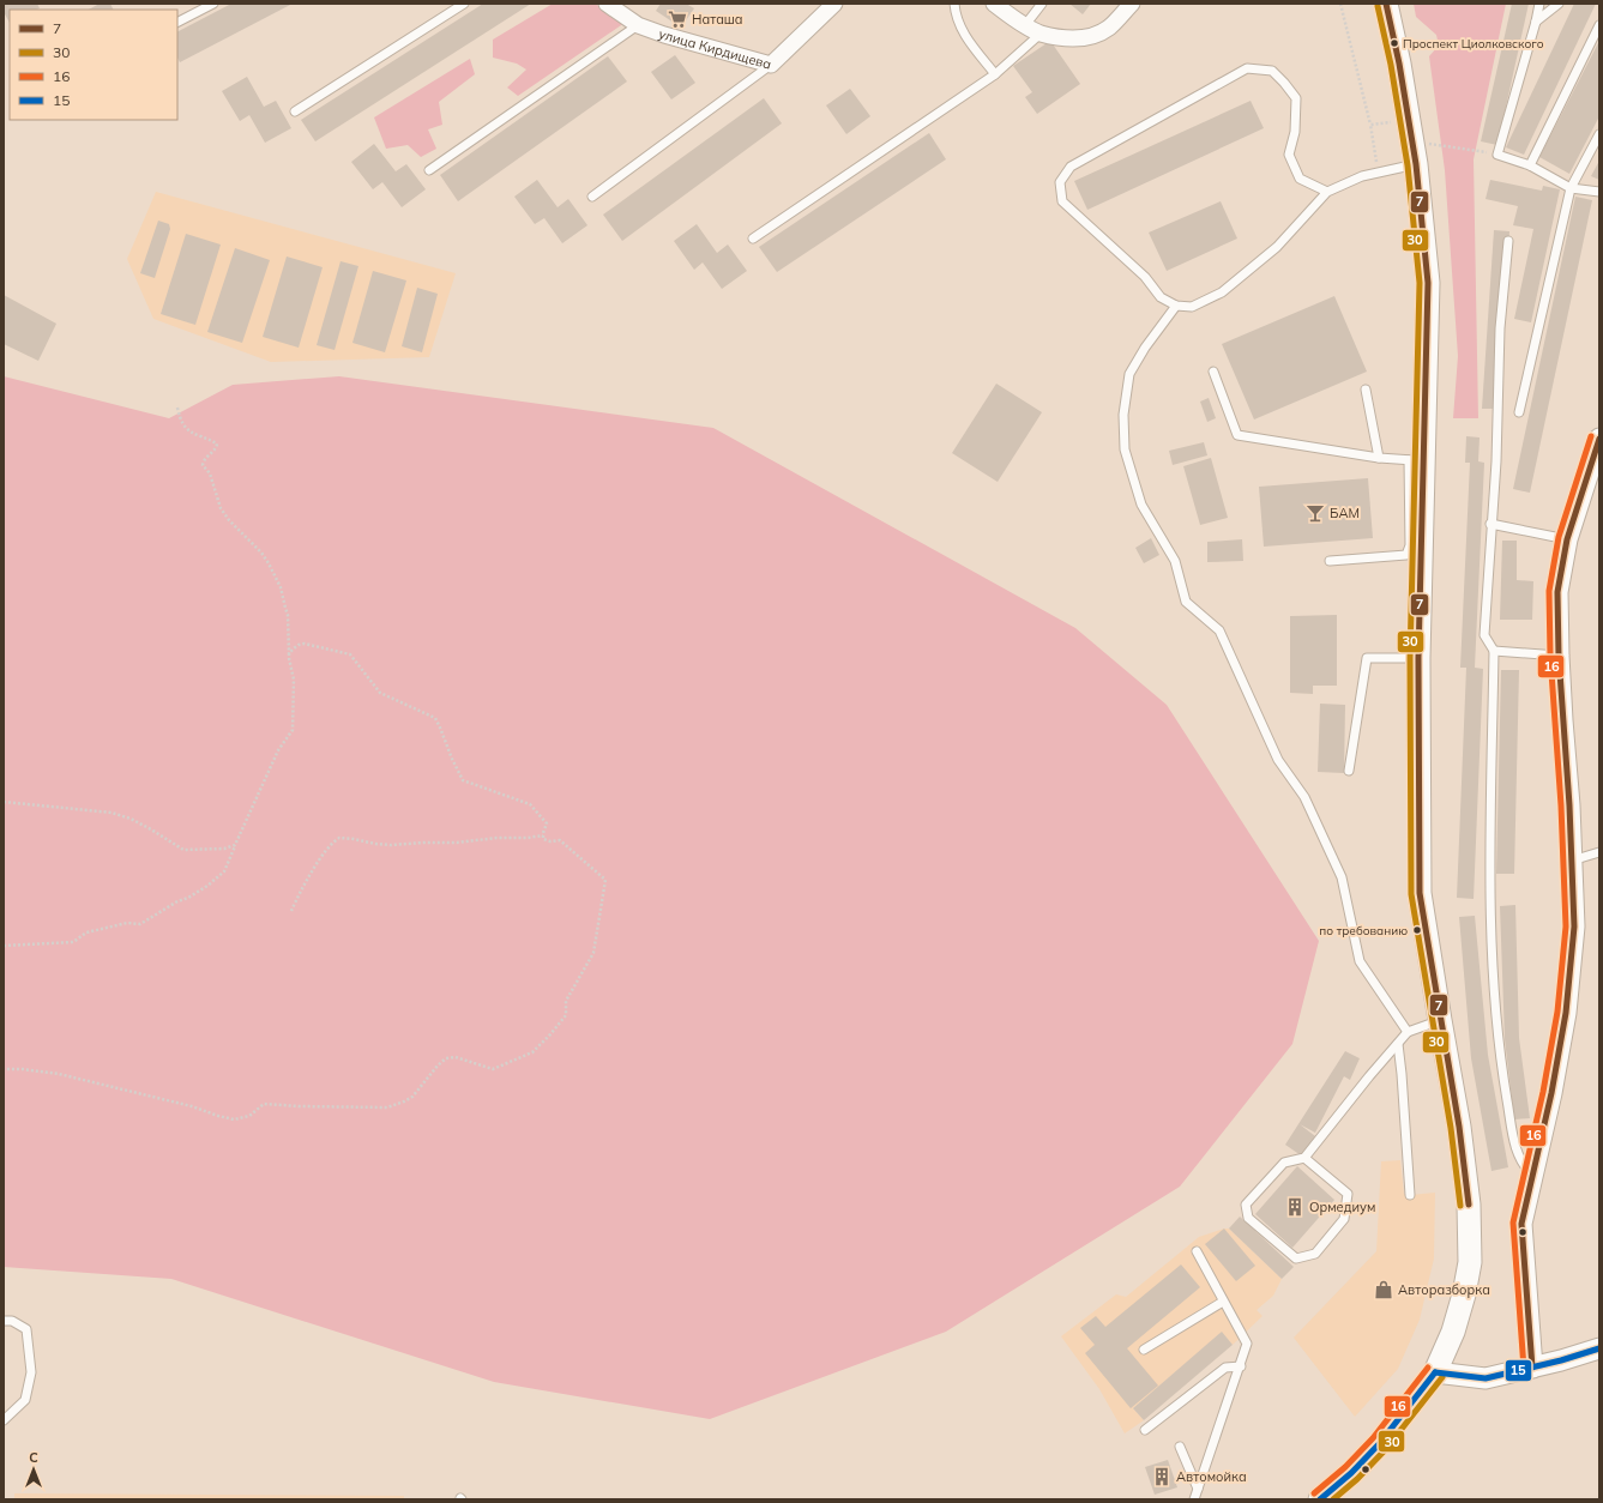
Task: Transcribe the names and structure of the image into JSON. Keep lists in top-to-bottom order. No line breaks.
{"streets":{"street":["улица Кирдищева"]},"places":{"supermarket":["Наташа"],"other":["Проспект Циолковского","по требованию"],"bar":["БАМ"],"building":["Ормедиум","Автомойка"],"shop":["Авторазборка"]},"lines":["transit line 7","transit line 30","transit line 16","transit line 15"],"legend":["7","30","16","15"],"north":"top"}
